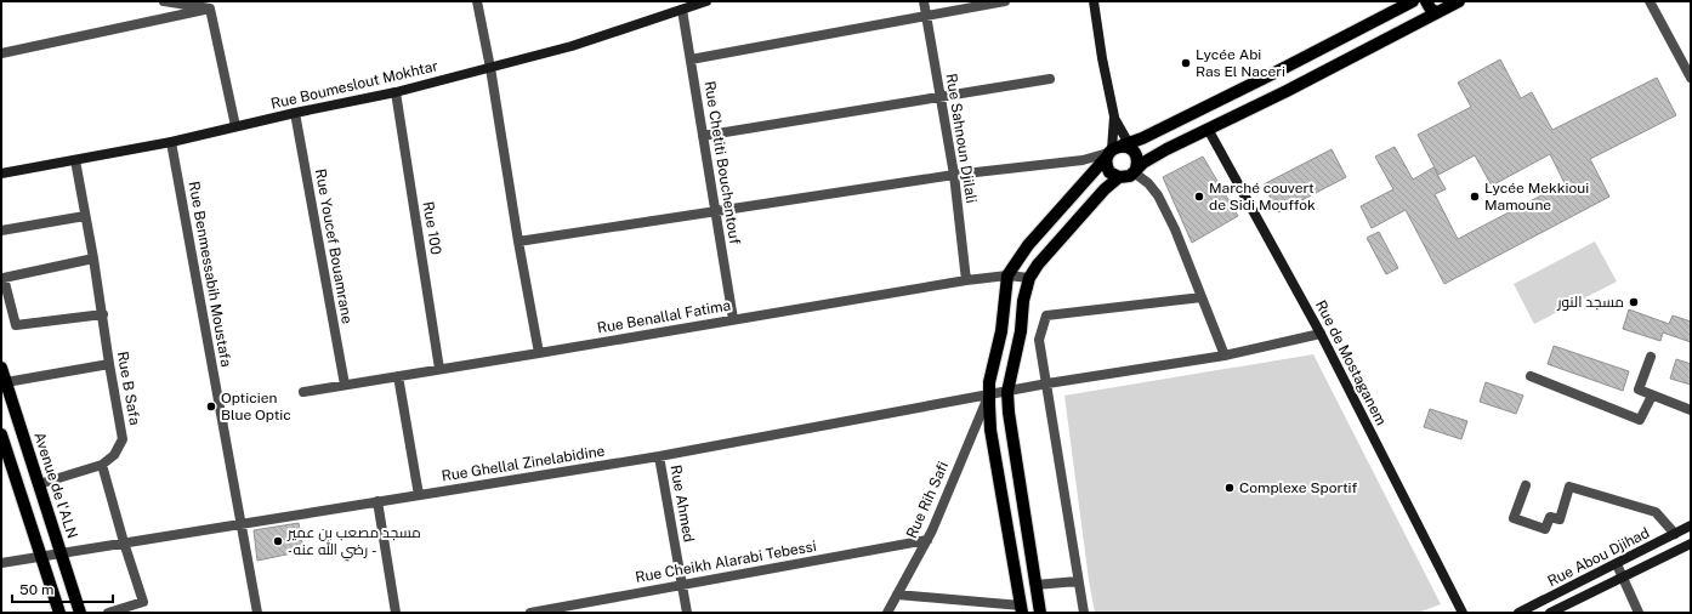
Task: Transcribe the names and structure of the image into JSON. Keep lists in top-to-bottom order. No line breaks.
{"streets":{"main road":["Avenue de l'ALN"],"street":["Rue Boumeslout Mokhtar","Rue Sahnoun Djilali","Rue Chetiti Bouchentouf","Rue 100","Rue Youcef Bouamrane","Rue Benmessabih Moustafa","Rue Benallal Fatima","Rue de Mostaganem","Rue B Safa","Rue Ghellal Zinelabidine","Rue Rih Safi","Rue Ahmed","Rue Abou Djihad","Rue Cheikh Alarabi Tebessi"]},"crossings":[["Rue Boumeslout Mokhtar","Rue Chetiti Bouchentouf"],["Rue Boumeslout Mokhtar","Rue 100"],["Rue Boumeslout Mokhtar","Rue Youcef Bouamrane"],["Rue Boumeslout Mokhtar","Rue Benmessabih Moustafa"],["Rue Boumeslout Mokhtar","Rue B Safa"],["Rue Sahnoun Djilali","Rue Benallal Fatima"],["Rue Chetiti Bouchentouf","Rue Benallal Fatima"],["Rue 100","Rue Benallal Fatima"],["Rue Youcef Bouamrane","Rue Benallal Fatima"],["Rue Benmessabih Moustafa","Rue Ghellal Zinelabidine"],["Rue de Mostaganem","Rue Ghellal Zinelabidine"],["Rue Ghellal Zinelabidine","Avenue de l'ALN"],["Rue Ghellal Zinelabidine","Rue Rih Safi"],["Rue Ghellal Zinelabidine","Rue Ahmed"],["Rue Rih Safi","Rue Cheikh Alarabi Tebessi"],["Rue Ahmed","Rue Cheikh Alarabi Tebessi"]],"places":["Lycée Abi Ras El Naceri","Marché couvert de Sidi Mouffok","Lycée Mekkioui Mamoune","مسجد النور","Opticien Blue Optic","Complexe Sportif","مسجد مصعب بن عمير -رضي الله عنه -"],"scale_bar":"50 m"}
